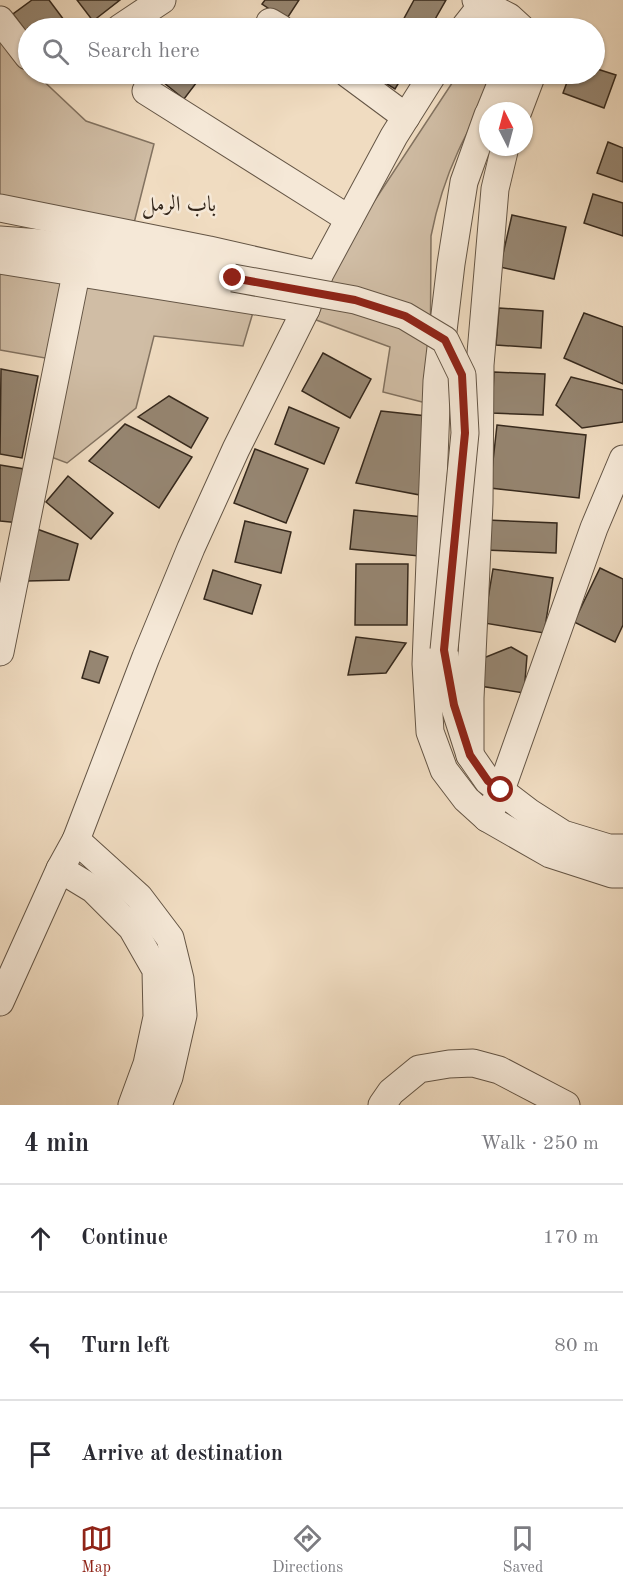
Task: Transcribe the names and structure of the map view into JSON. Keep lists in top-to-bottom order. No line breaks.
{"districts":["باب الرمل"],"north":"top","page":{"search":"Search here","heading":["4 min","Walk · 250 m"],"list":[["Continue","170 m"],["Turn left","80 m"],"Arrive at destination"],"nav":["Map","Directions","Saved"]}}
